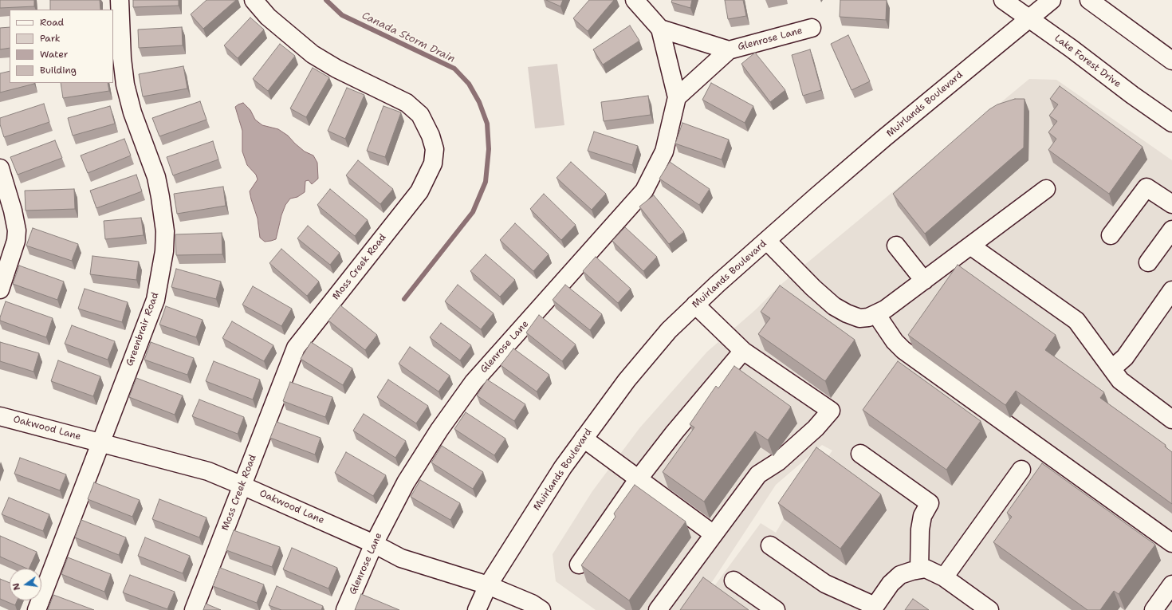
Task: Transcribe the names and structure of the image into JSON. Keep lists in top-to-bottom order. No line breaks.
{"streets":{"street":["Glenrose Lane","Lake Forest Drive","Muirlands Boulevard","Moss Creek Road","Greenbrair Road","Oakwood Lane"]},"crossings":[["Glenrose Lane","Oakwood Lane"],["Lake Forest Drive","Muirlands Boulevard"],["Muirlands Boulevard","Oakwood Lane"],["Moss Creek Road","Oakwood Lane"],["Greenbrair Road","Oakwood Lane"]],"water":["Canada Storm Drain"],"legend":["Road","Park","Water","Building"],"north":"left"}
